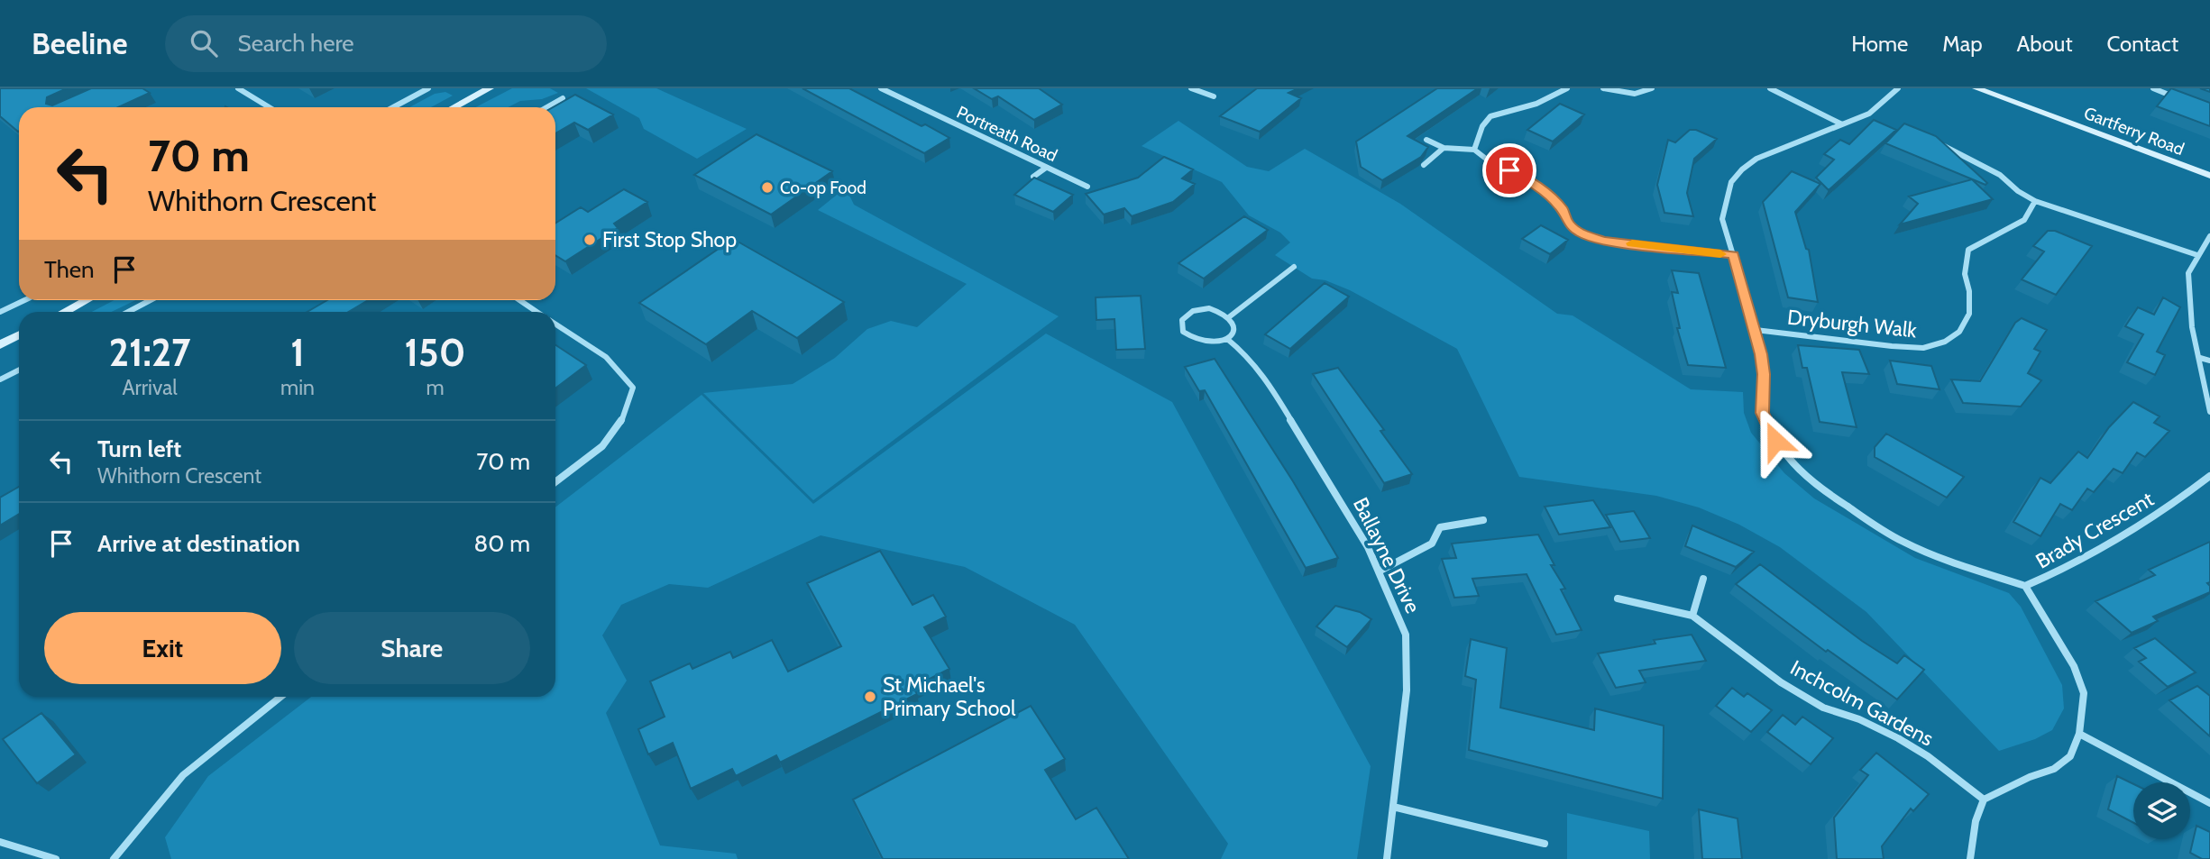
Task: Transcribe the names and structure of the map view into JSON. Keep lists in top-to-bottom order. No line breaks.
{"streets":{"street":["Gartferry Road","Portreath Road","Dryburgh Walk","Brady Crescent","Ballayne Drive","Inchcolm Gardens"]},"crossings":[["Dryburgh Walk","Brady Crescent"]],"places":["Co-op Food","First Stop Shop","St Michael's Primary School"],"page":{"header":"Beeline","search":"Search here","nav":["Home","Map","About","Contact"],"turn":["70 m","Whithorn Crescent"],"then":"Then","eta":["21:27","Arrival","1","min","150","m"],"list":[{"name":"Turn left","note":"Whithorn Crescent","value":"70 m"},{"name":"Arrive at destination","value":"80 m"}],"buttons":["Exit","Share"]}}
